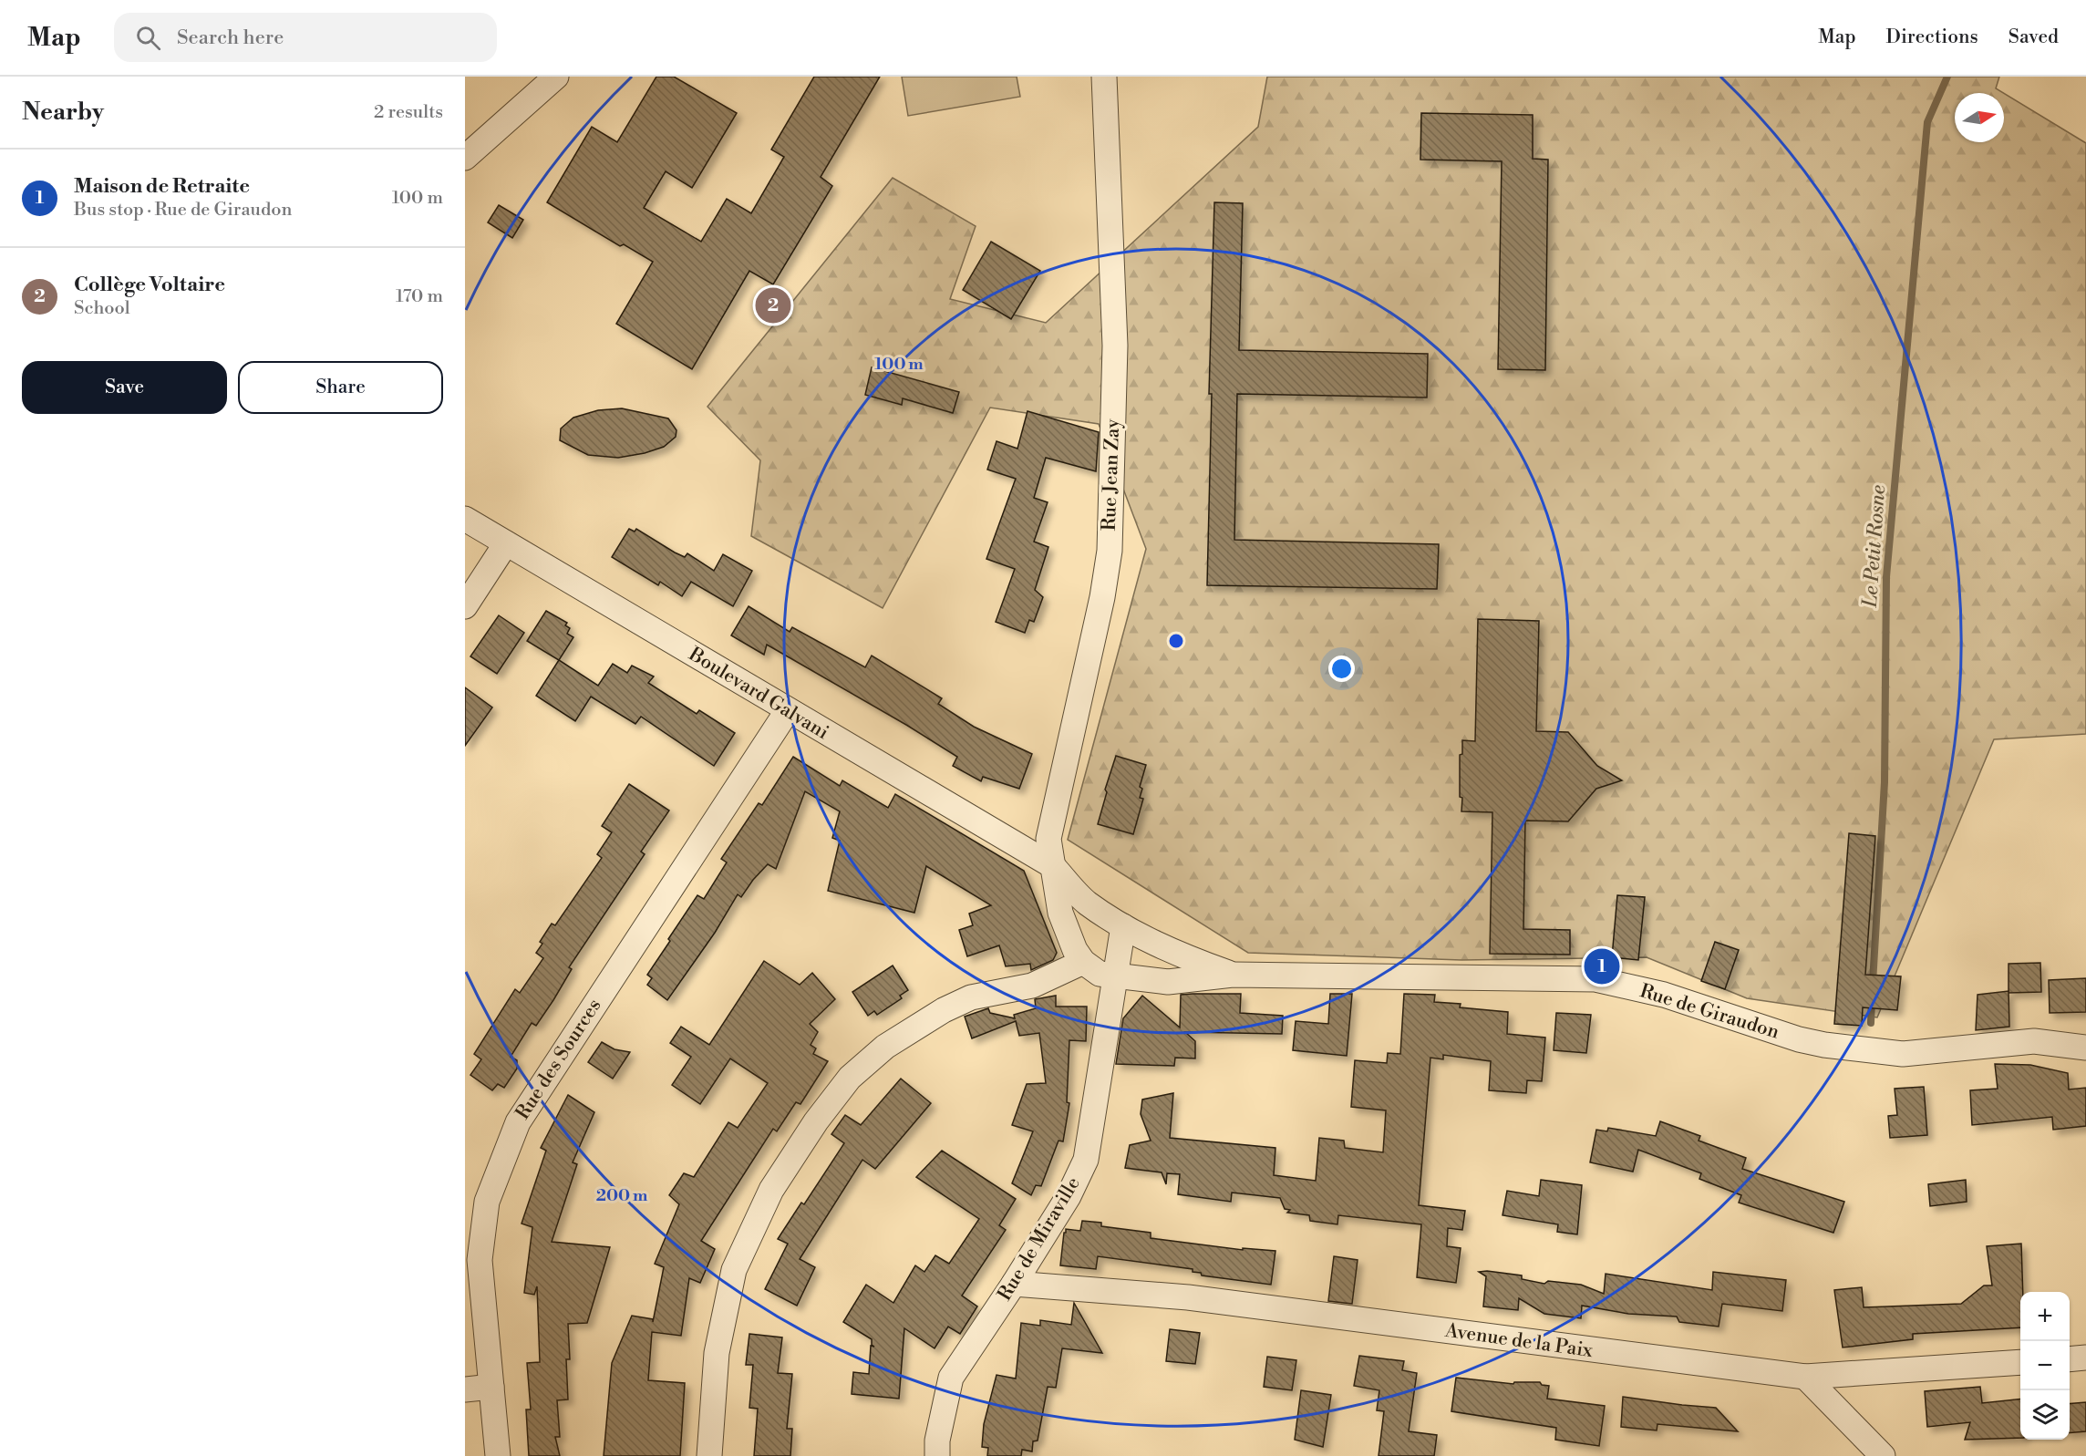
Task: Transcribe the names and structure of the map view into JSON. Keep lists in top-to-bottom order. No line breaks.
{"streets":{"street":["Rue Jean Zay","Boulevard Galvani","Rue de Giraudon","Rue des Sources","Rue de Miraville","Avenue de la Paix"]},"crossings":[["Rue Jean Zay","Boulevard Galvani"],["Rue Jean Zay","Rue de Giraudon"],["Boulevard Galvani","Rue de Giraudon"],["Boulevard Galvani","Rue des Sources"],["Rue de Giraudon","Rue de Miraville"],["Rue de Miraville","Avenue de la Paix"]],"water":["Le Petit Rosne"],"north":"right","page":{"header":"Map","search":"Search here","nav":["Map","Directions","Saved"],"heading":["Nearby","2 results"],"list":[{"mark":"1","name":"Maison de Retraite","note":"Bus stop · Rue de Giraudon","value":"100 m"},{"mark":"2","name":"Collège Voltaire","note":"School","value":"170 m"}],"pins":["2","1"],"buttons":["Save","Share"],"map_buttons":["+","−"]},"rings":["100 m","200 m"]}
